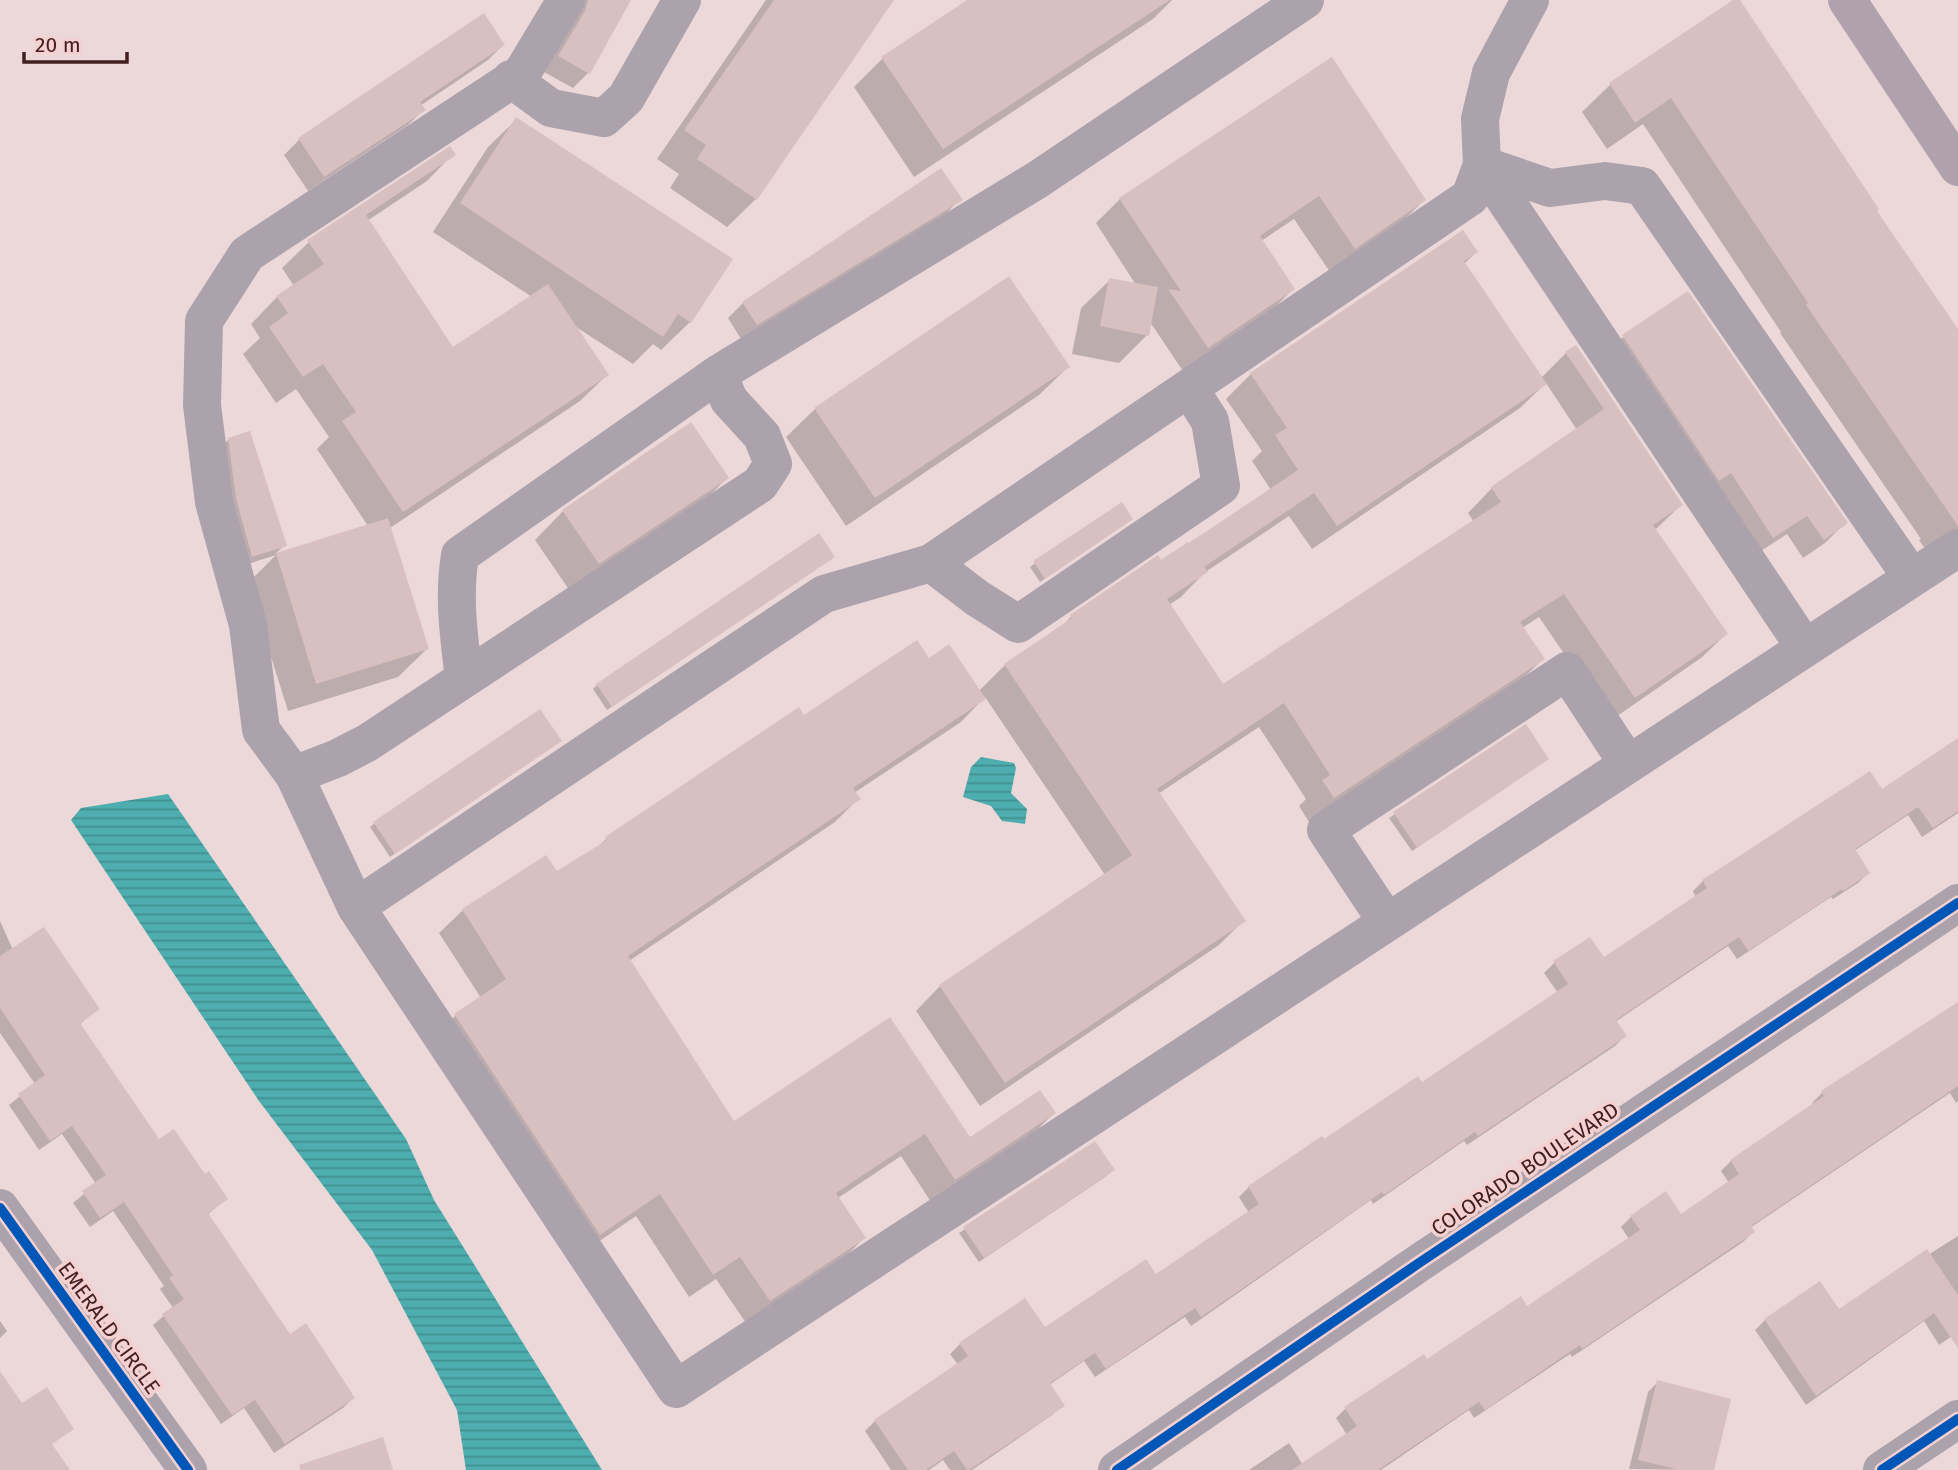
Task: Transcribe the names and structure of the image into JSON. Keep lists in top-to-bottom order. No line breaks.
{"streets":{"street":["COLORADO BOULEVARD","EMERALD CIRCLE"]},"scale_bar":"20 m"}
